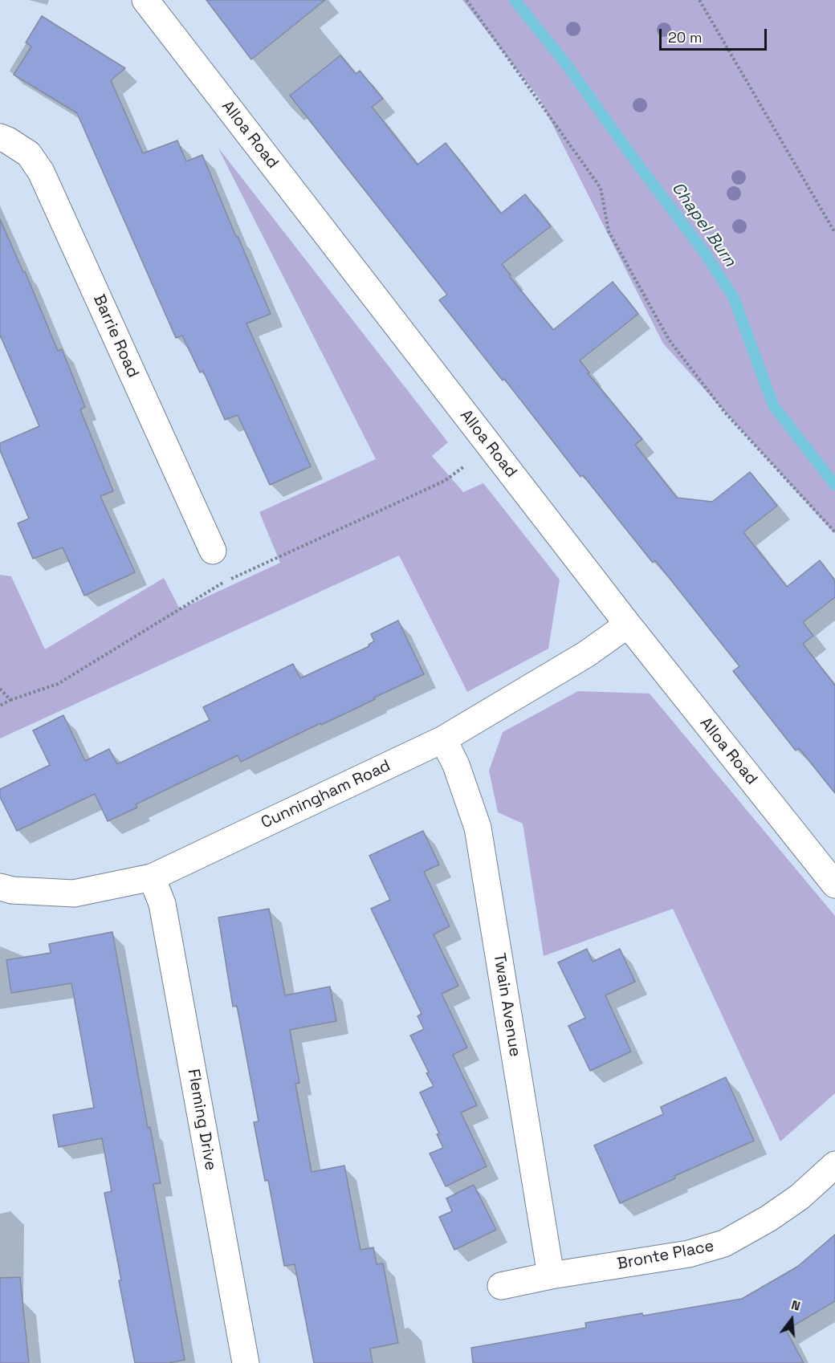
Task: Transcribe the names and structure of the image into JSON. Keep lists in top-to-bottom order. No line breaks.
{"streets":{"street":["Alloa Road","Barrie Road","Cunningham Road","Twain Avenue","Fleming Drive","Bronte Place"]},"crossings":[["Alloa Road","Cunningham Road"],["Cunningham Road","Twain Avenue"],["Cunningham Road","Fleming Drive"],["Twain Avenue","Bronte Place"]],"water":["Chapel Burn"],"scale_bar":"20 m","north":"top"}
